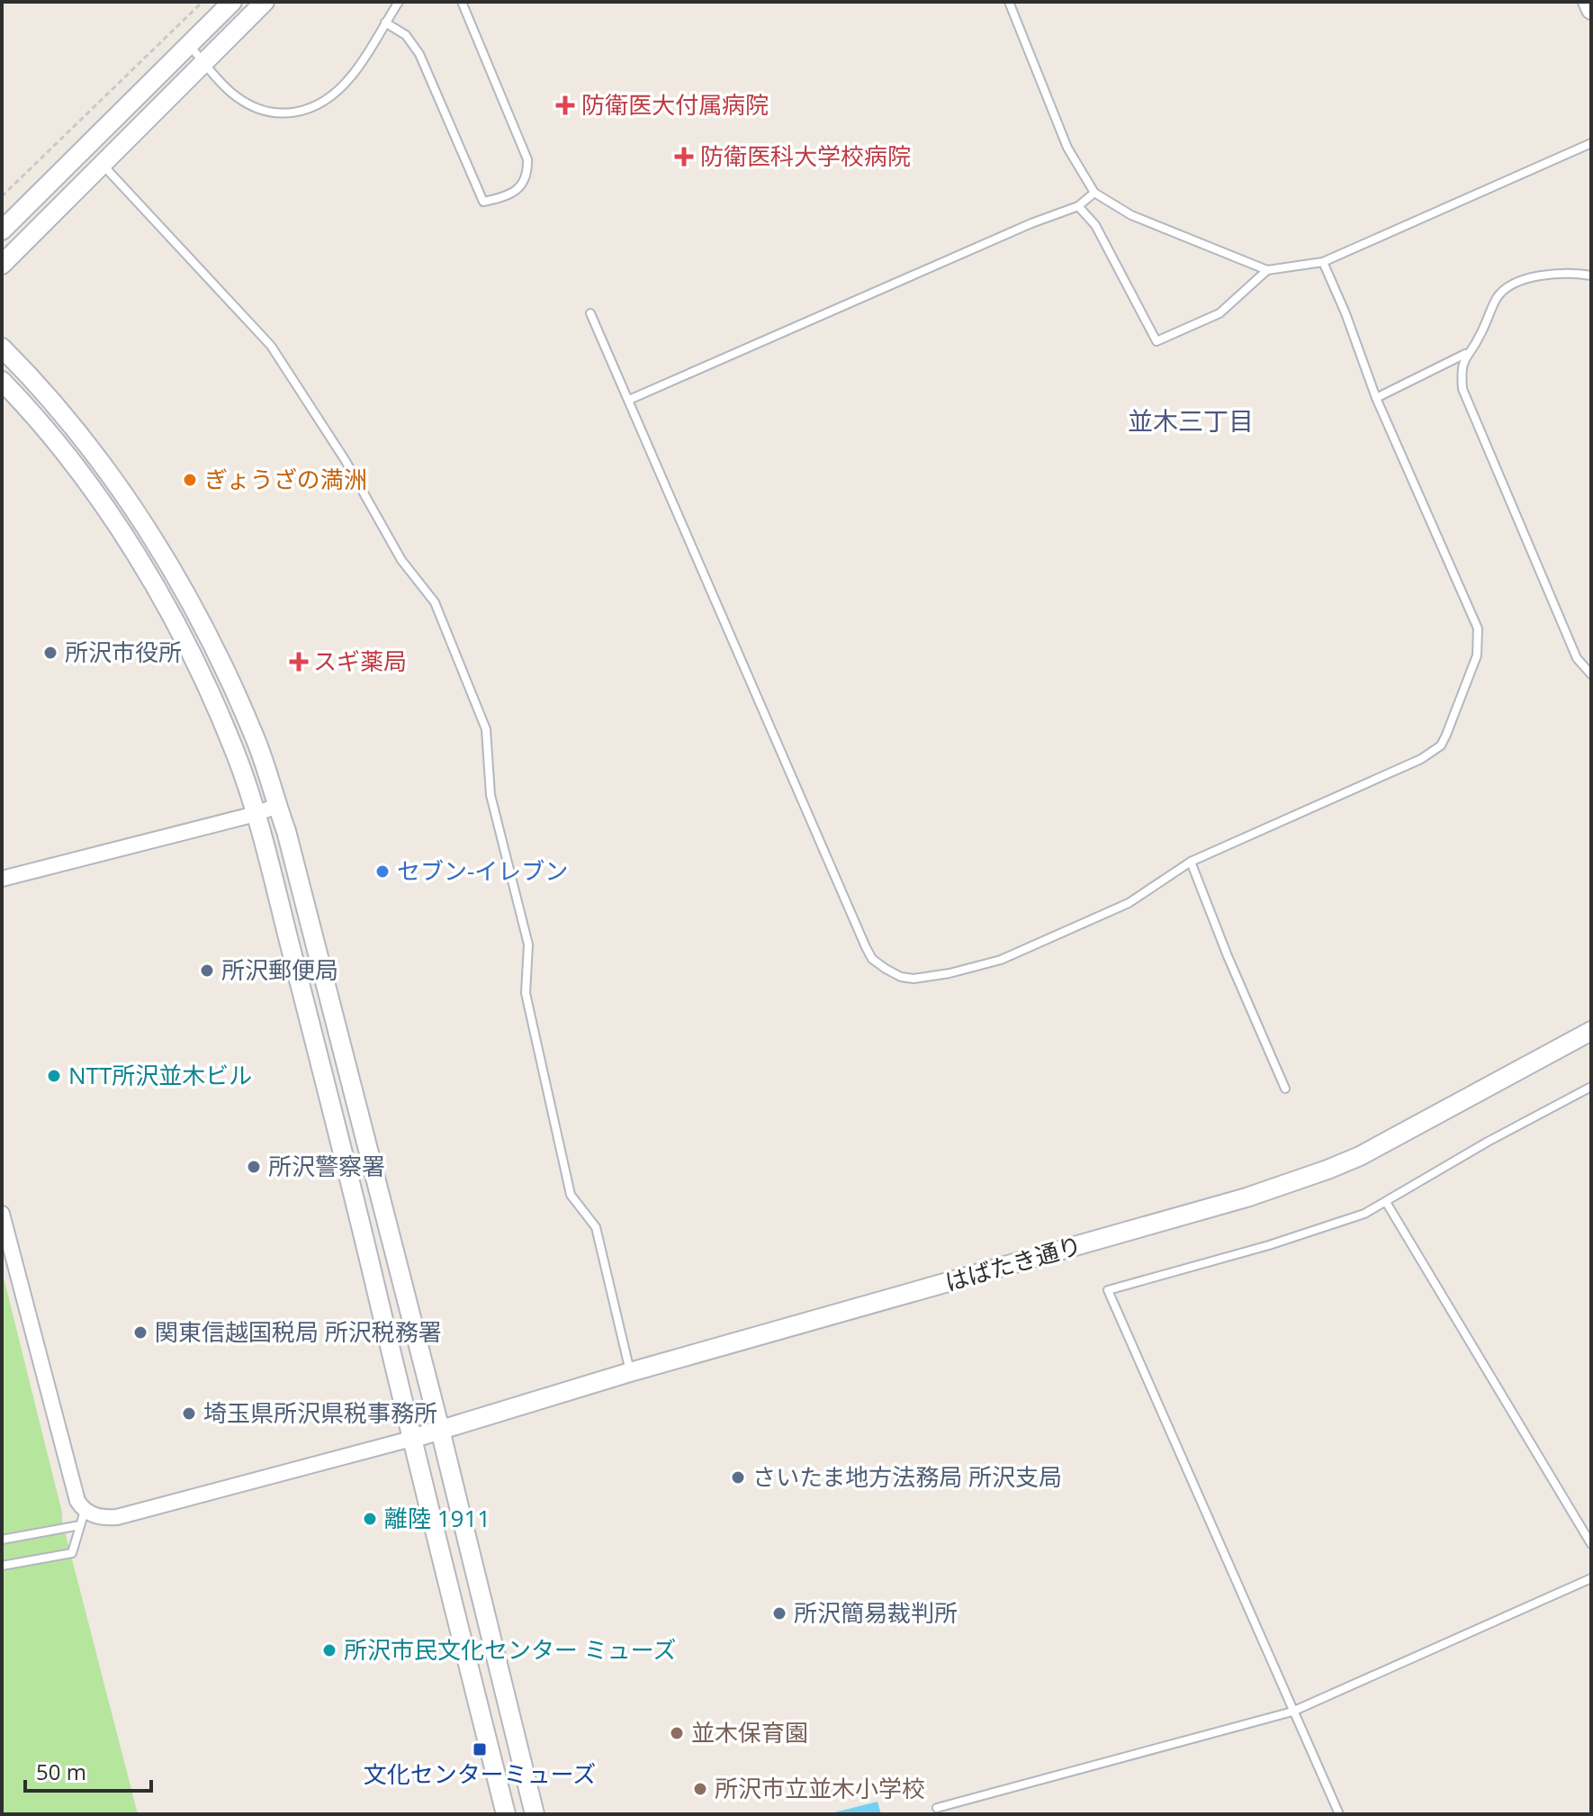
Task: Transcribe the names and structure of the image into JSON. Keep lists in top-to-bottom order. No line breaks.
{"streets":{"street":["はばたき通り"]},"districts":["並木三丁目"],"places":{"health":["防衛医大付属病院","防衛医科大学校病院","スギ薬局"],"other":["ぎょうざの満洲","所沢市役所","セブン-イレブン","所沢郵便局","NTT所沢並木ビル","所沢警察署","関東信越国税局 所沢税務署","埼玉県所沢県税事務所","さいたま地方法務局 所沢支局","離陸 1911","所沢簡易裁判所","所沢市民文化センター ミューズ","並木保育園","所沢市立並木小学校"],"transit":["文化センターミューズ"]},"scale_bar":"50 m"}
